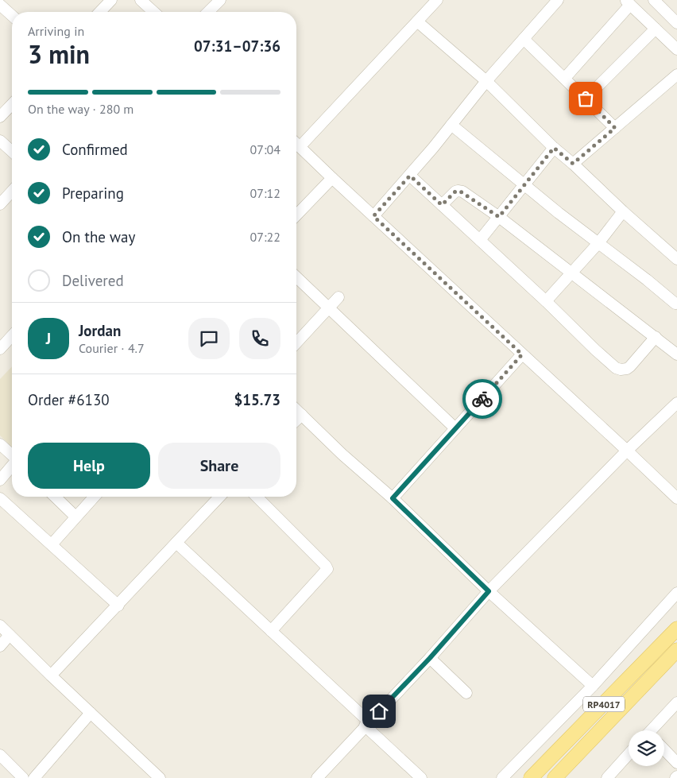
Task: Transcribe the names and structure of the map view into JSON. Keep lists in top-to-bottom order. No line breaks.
{"streets":{"main road":["RP4017"]},"page":{"heading":["3 min","Arriving in","07:31–07:36"],"panel":["Jordan","Courier · 4.7","Order #6130","$15.73"],"bar":"On the way · 280 m","list":[["Confirmed","07:04"],["Preparing","07:12"],["On the way","07:22"],"Delivered"],"round":"J","buttons":["Help","Share"]}}
